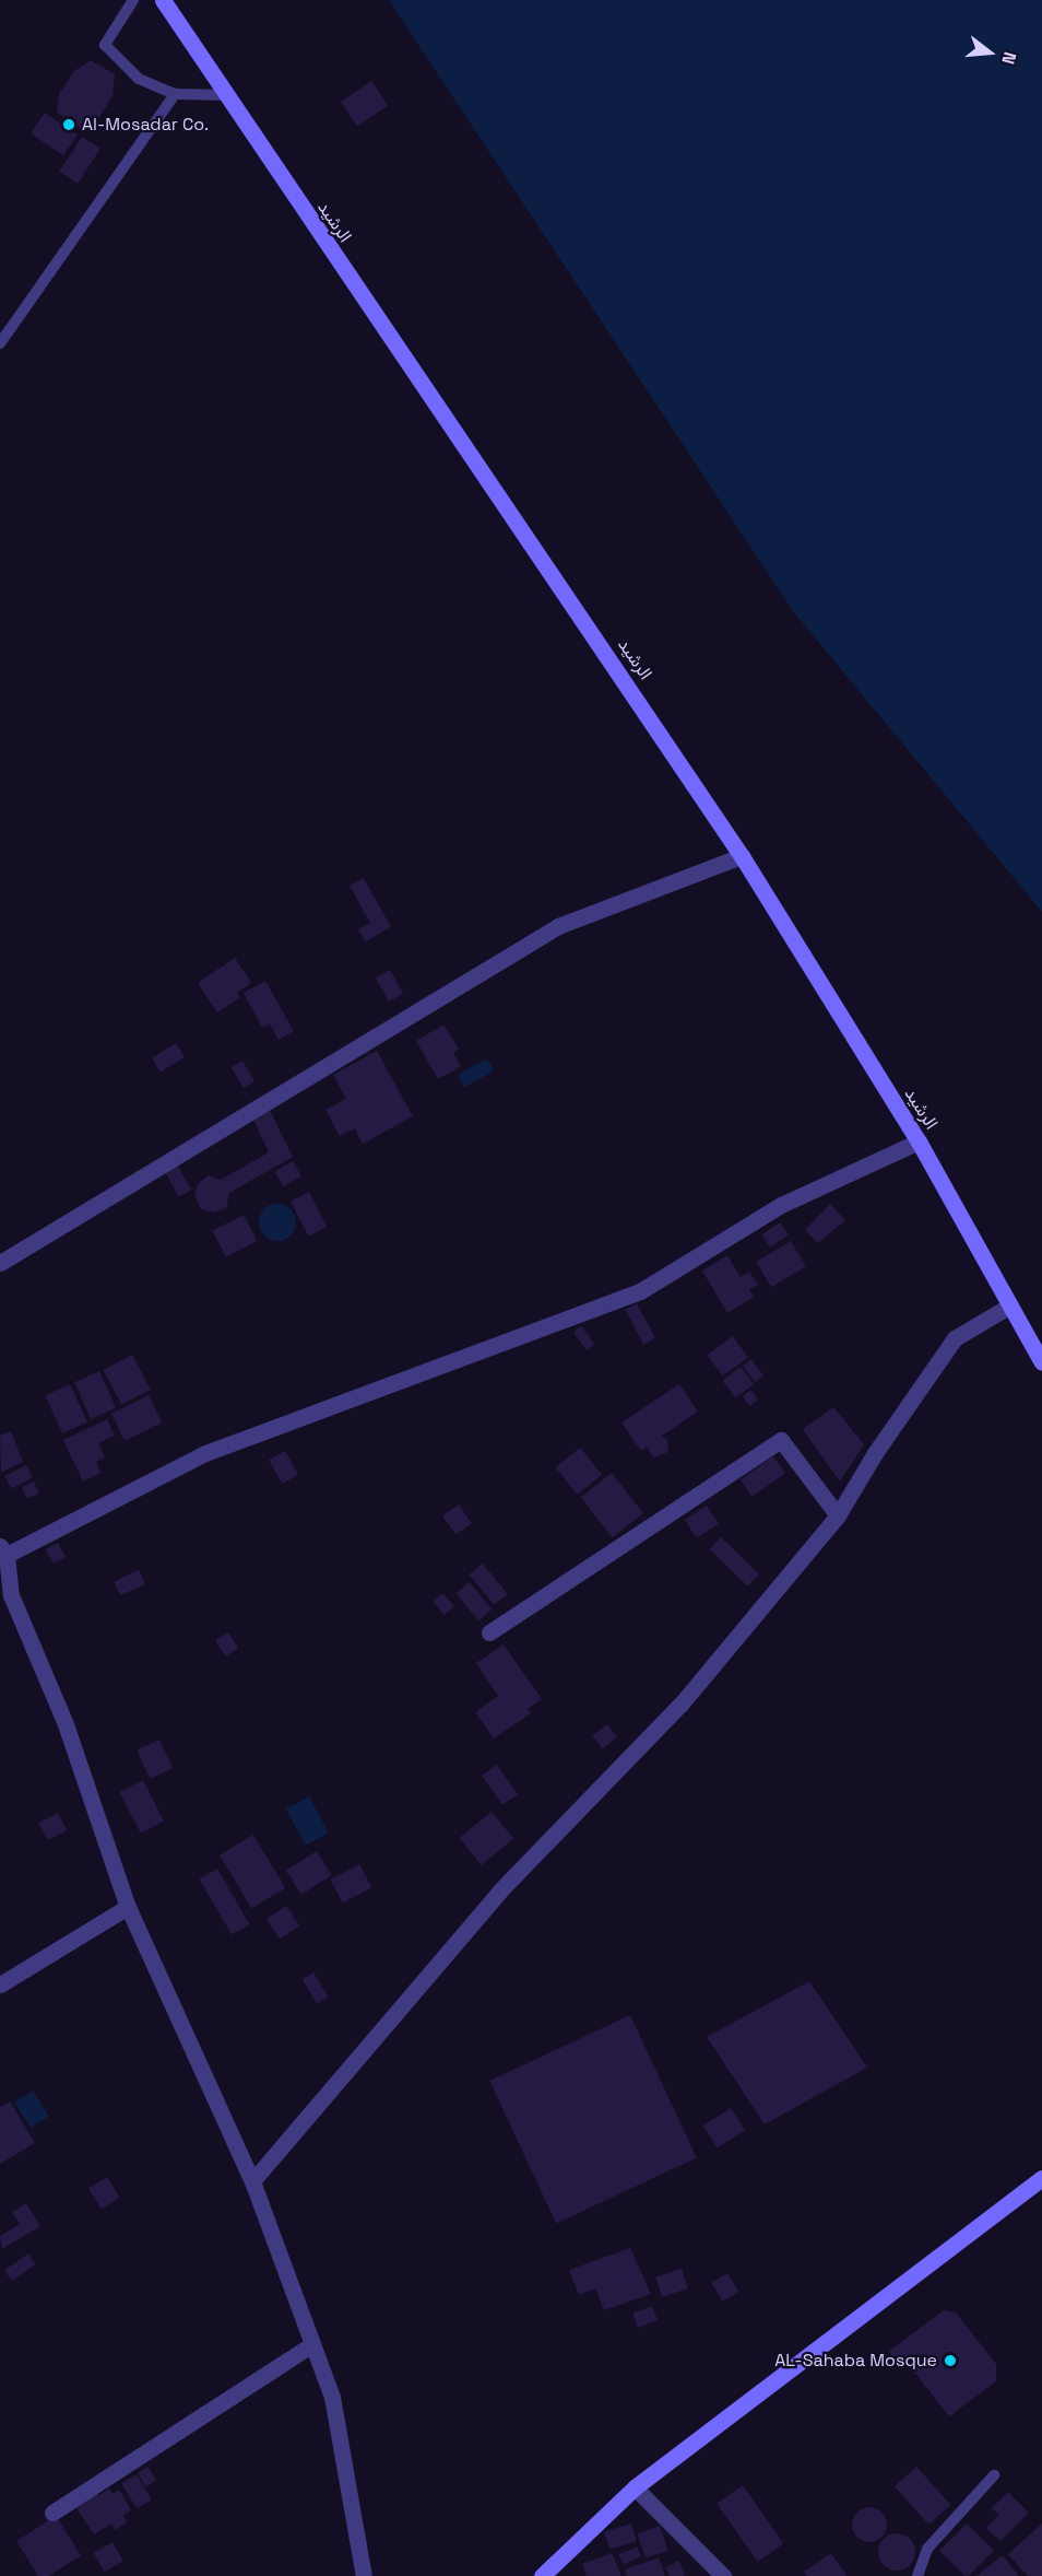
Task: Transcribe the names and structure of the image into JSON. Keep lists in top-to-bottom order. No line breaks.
{"streets":{"main road":["الرشيد"]},"places":["Al-Mosadar Co.","AL-Sahaba Mosque"],"north":"right"}
